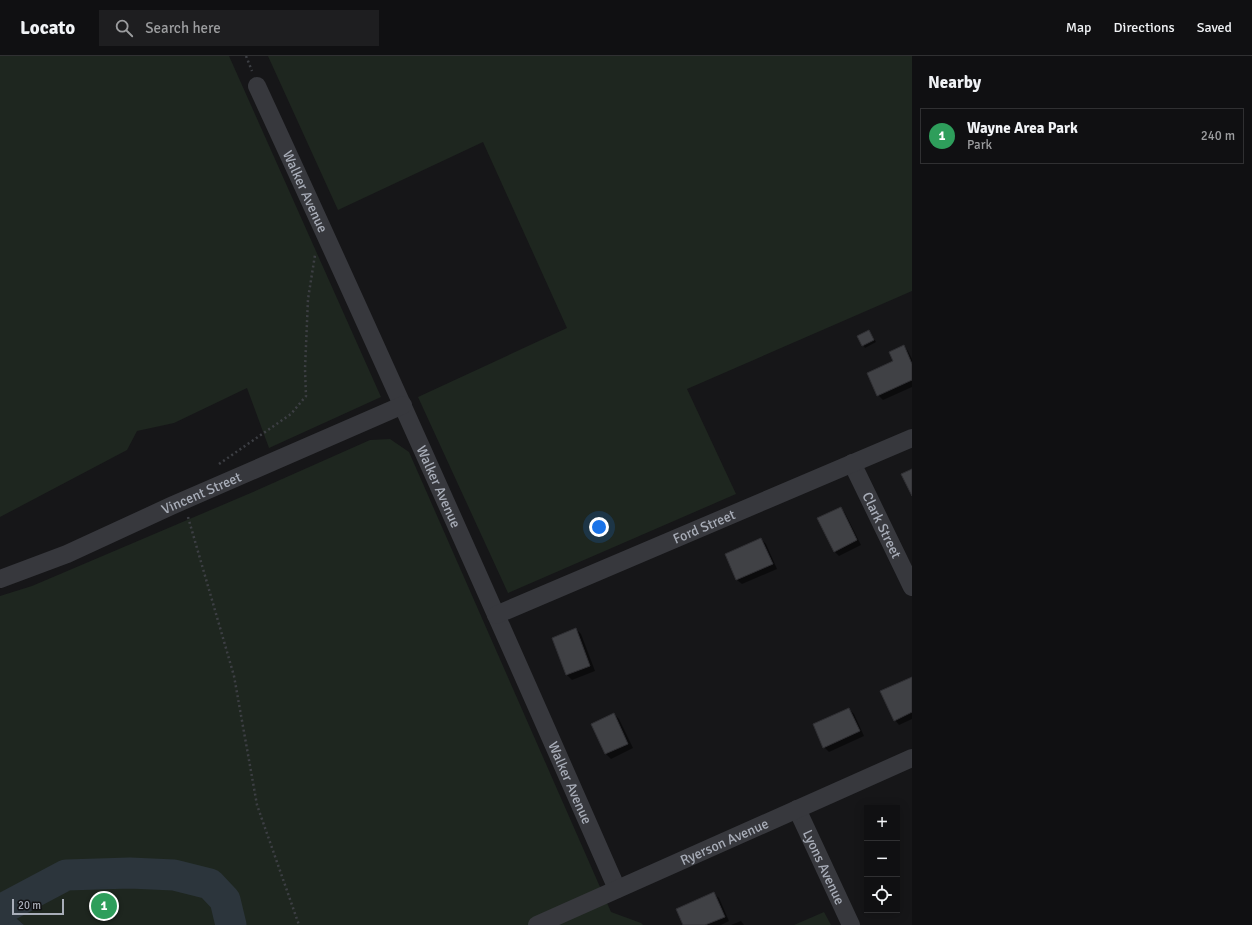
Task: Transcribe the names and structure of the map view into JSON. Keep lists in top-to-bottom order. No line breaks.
{"streets":{"street":["Walker Avenue","Vincent Street","Clark Street","Ford Street","Ryerson Avenue","Lyons Avenue"]},"crossings":[["Walker Avenue","Vincent Street"],["Walker Avenue","Ford Street"],["Walker Avenue","Ryerson Avenue"],["Clark Street","Ford Street"],["Ryerson Avenue","Lyons Avenue"]],"scale_bar":"20 m","page":{"header":"Locato","search":"Search here","nav":["Map","Directions","Saved"],"heading":"Nearby","list":[{"mark":"1","name":"Wayne Area Park","note":"Park","value":"240 m"}],"map_buttons":["+","−"],"pins":"1","scale":"20 m"}}
